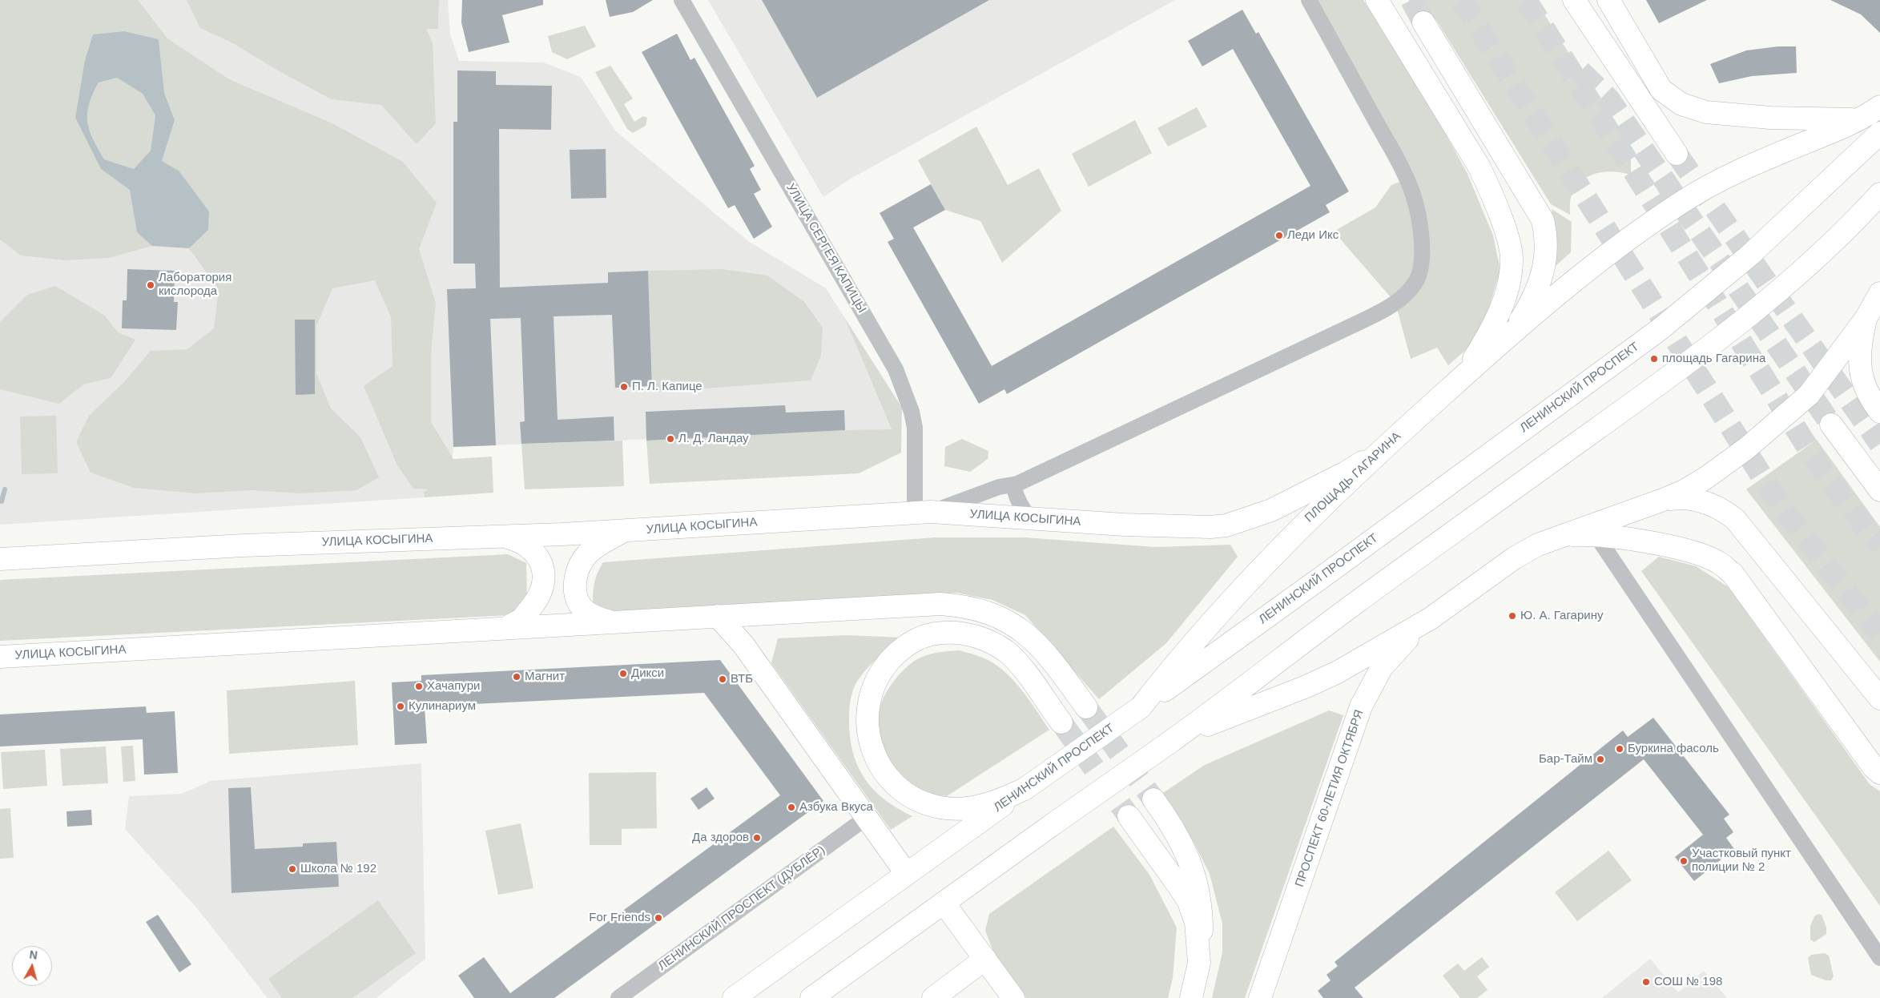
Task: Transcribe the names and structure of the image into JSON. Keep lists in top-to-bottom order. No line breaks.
{"streets":{"main road":["ЛЕНИНСКИЙ ПРОСПЕКТ","ПЛОЩАДЬ ГАГАРИНА","УЛИЦА КОСЫГИНА","ПРОСПЕКТ 60-ЛЕТИЯ ОКТЯБРЯ"],"street":["УЛИЦА СЕРГЕЯ КАПИЦЫ","ЛЕНИНСКИЙ ПРОСПЕКТ (ДУБЛЁР)"]},"crossings":[["УЛИЦА СЕРГЕЯ КАПИЦЫ","УЛИЦА КОСЫГИНА"],["ЛЕНИНСКИЙ ПРОСПЕКТ","ПЛОЩАДЬ ГАГАРИНА"],["ПЛОЩАДЬ ГАГАРИНА","УЛИЦА КОСЫГИНА"]],"places":["Леди Икс","Лаборатория кислорода","площадь Гагарина","П. Л. Капице","Л. Д. Ландау","Ю. А. Гагарину","Дикси","Магнит","ВТБ","Хачапури","Кулинариум","Буркина фасоль","Бар-Тайм","Азбука Вкуса","Да здоров","Участковый пункт полиции № 2","Школа № 192","For Friends","СОШ № 198"],"north":"top"}
